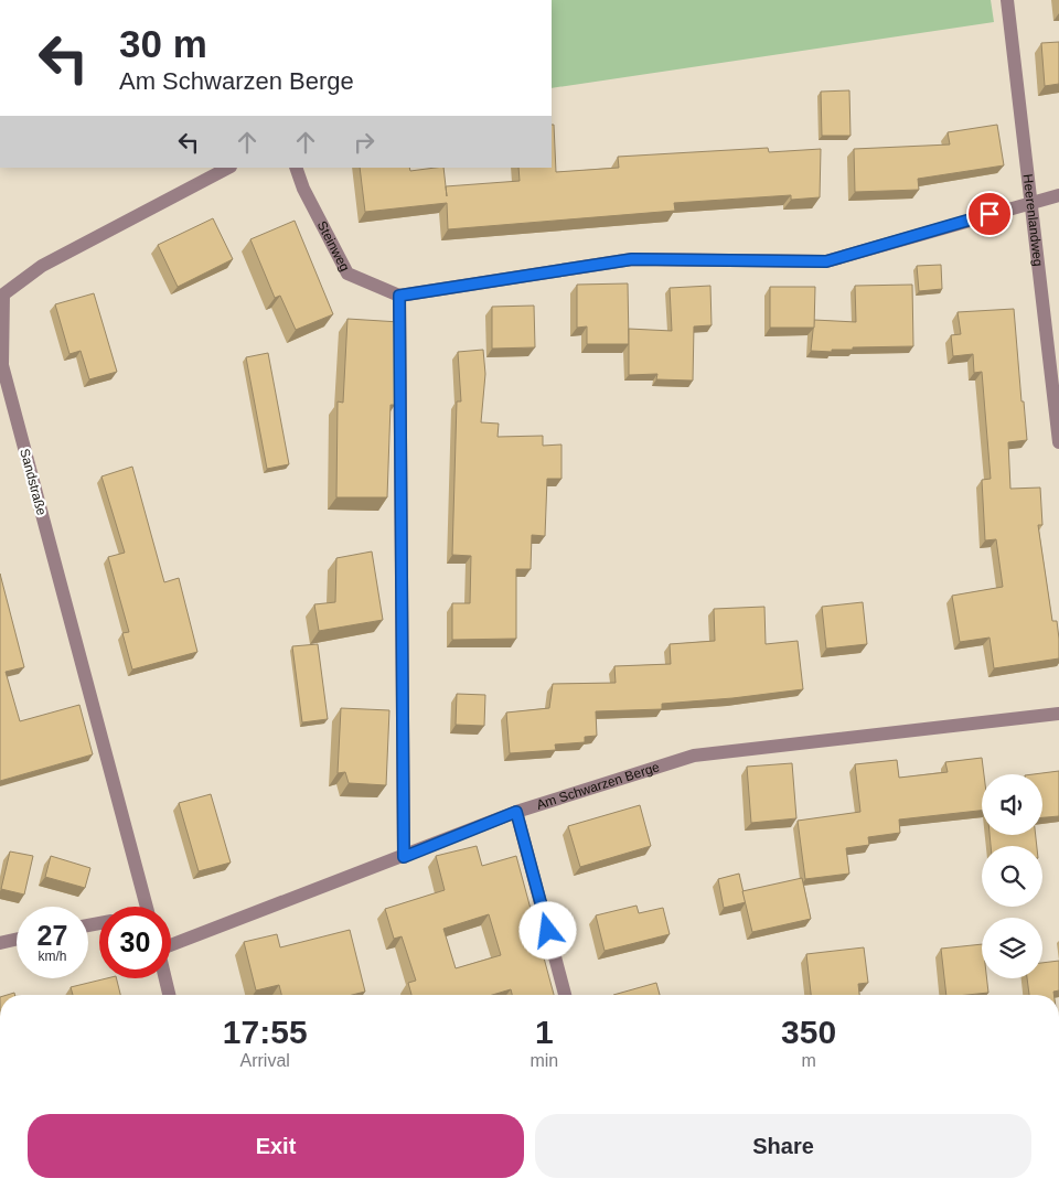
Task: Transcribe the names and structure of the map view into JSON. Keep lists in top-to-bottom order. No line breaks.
{"streets":{"street":["Heerenlandweg","Steinweg","Sandstraße","Am Schwarzen Berge"]},"page":{"turn":["30 m","Am Schwarzen Berge"],"speed":"27 km/h","limit":"30","eta":["17:55","Arrival","1","min","350","m"],"buttons":["Exit","Share"]}}
